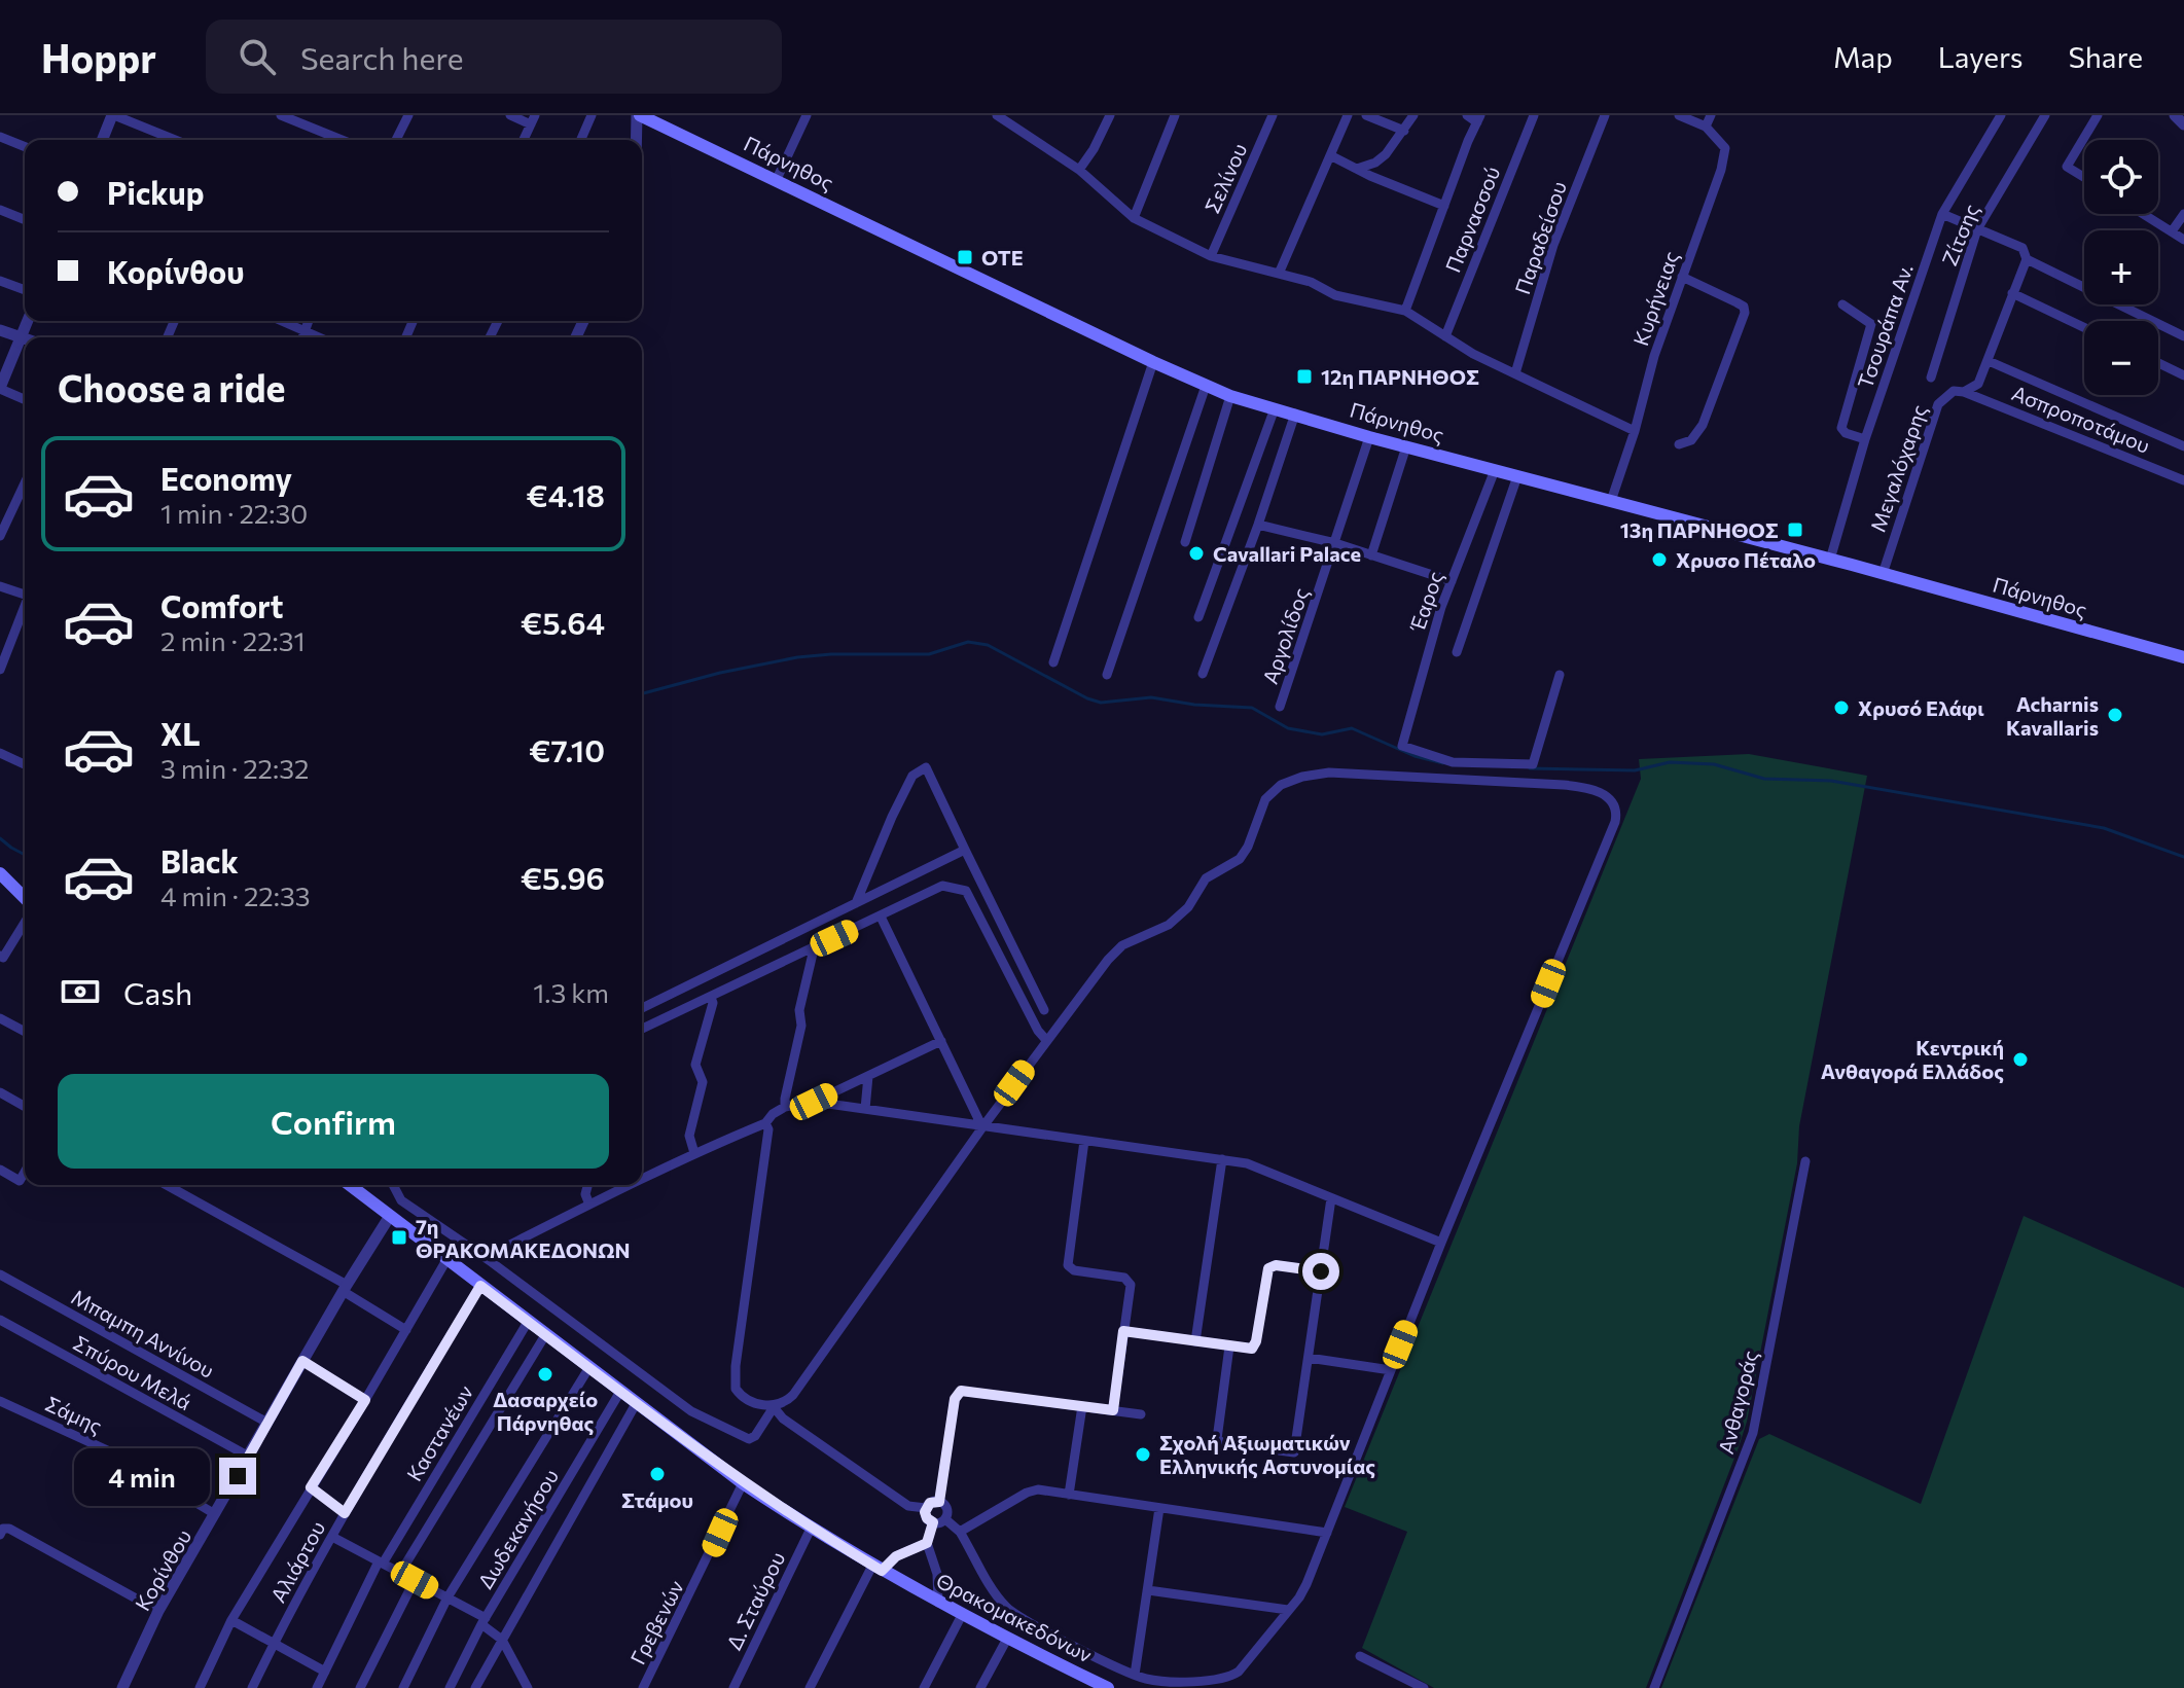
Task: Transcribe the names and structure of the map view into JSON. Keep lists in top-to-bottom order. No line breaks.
{"streets":{"main road":["Πάρνηθος","Θρακομακεδόνων"],"street":["Σελίνου","Παρνασσού","Ζίτσης","Παραδείσου","Κυρήνειας","Τσουράπα Αν.","Ασπροποτάμου","Μεγαλόχαρης","Έαρος","Αργολίδος","Μπαμπη Αννίνου","Σπύρου Μελά","Ανθαγοράς","Σάμης","Καστανέων","Δωδεκανήσου","Αλιάρτου","Κορίνθου","Δ. Σταύρου","Γρεβενών"]},"crossings":[["Πάρνηθος","Κυρήνειας"],["Πάρνηθος","Τσουράπα Αν."],["Πάρνηθος","Μεγαλόχαρης"],["Πάρνηθος","Έαρος"],["Πάρνηθος","Αργολίδος"],["Ασπροποτάμου","Μεγαλόχαρης"],["Μπαμπη Αννίνου","Κορίνθου"],["Σπύρου Μελά","Κορίνθου"],["Σάμης","Κορίνθου"],["Καστανέων","Θρακομακεδόνων"],["Δωδεκανήσου","Θρακομακεδόνων"],["Αλιάρτου","Θρακομακεδόνων"],["Κορίνθου","Θρακομακεδόνων"],["Δ. Σταύρου","Θρακομακεδόνων"],["Θρακομακεδόνων","Γρεβενών"]],"places":{"transit":["ΟΤΕ","12η ΠΑΡΝΗΘΟΣ","13η ΠΑΡΝΗΘΟΣ","7η ΘΡΑΚΟΜΑΚΕΔΟΝΩΝ"],"other":["Cavallari Palace","Χρυσο Πέταλο","Χρυσό Ελάφι","Acharnis Kavallaris","Κεντρική Ανθαγορά Ελλάδος","Δασαρχείο Πάρνηθας","Σχολή Αξιωματικών Ελληνικής Αστυνομίας","Στάμου"]},"page":{"header":"Hoppr","search":"Search here","nav":["Map","Layers","Share"],"map_buttons":["+","−"],"banner":["Pickup","Κορίνθου"],"heading":"Choose a ride","list":[{"name":"Economy","note":"1 min · 22:30","value":"€4.18"},{"name":"Comfort","note":"2 min · 22:31","value":"€5.64"},{"name":"XL","note":"3 min · 22:32","value":"€7.10"},{"name":"Black","note":"4 min · 22:33","value":"€5.96"}],"pay":["Cash","1.3 km"],"buttons":"Confirm","bubble":"4 min"}}
